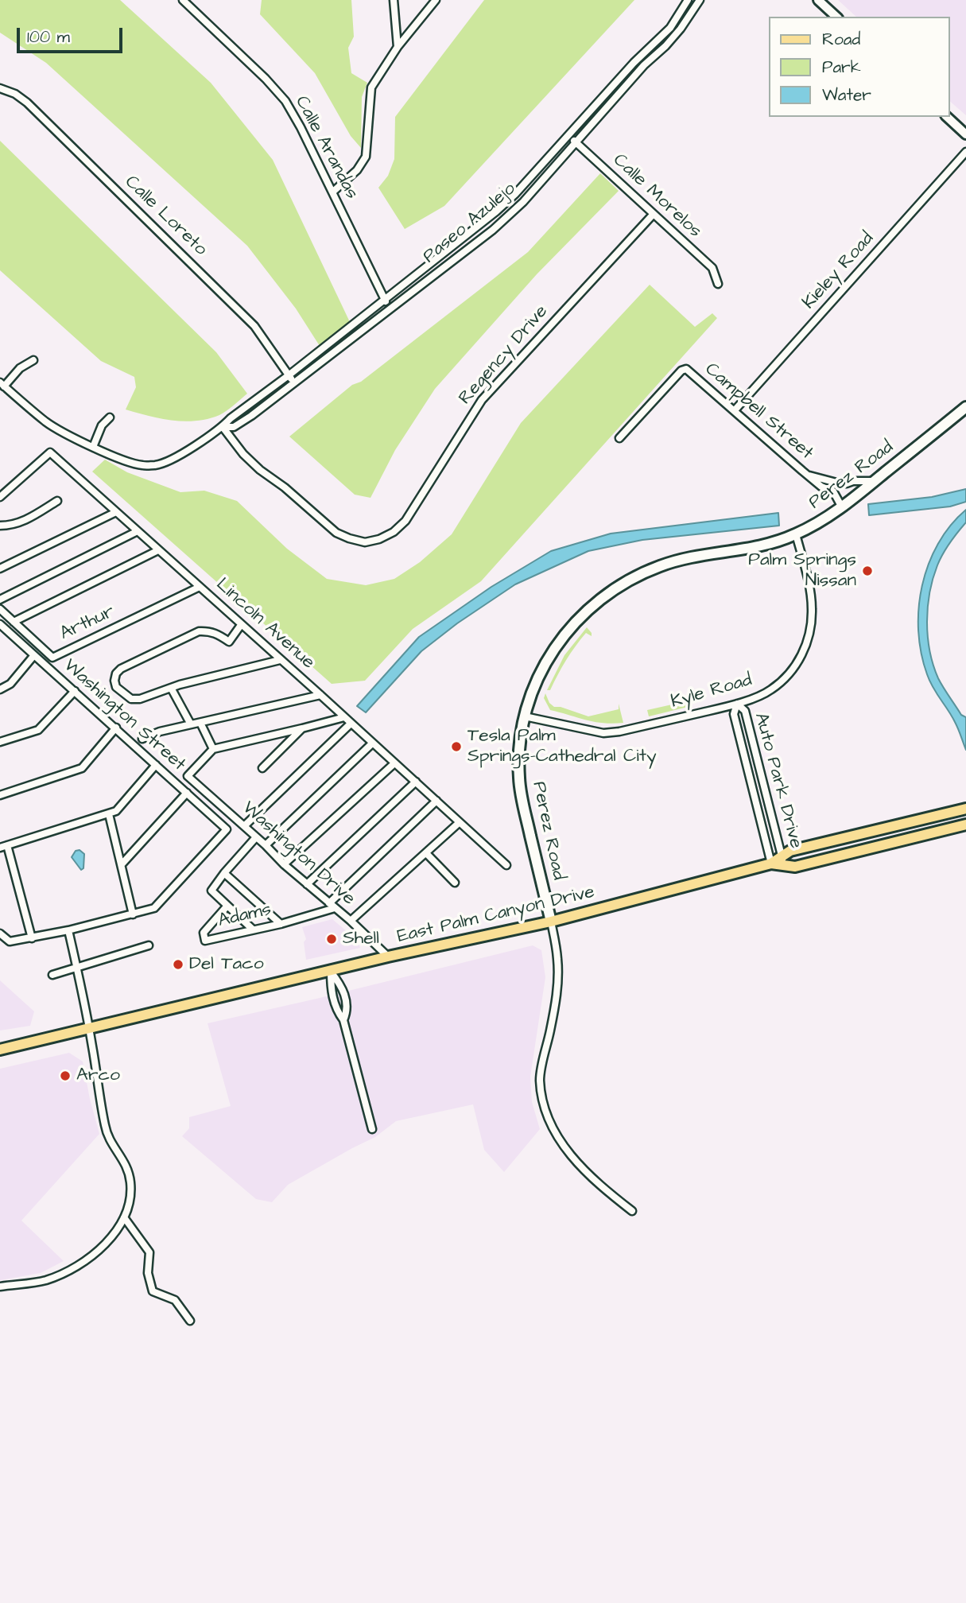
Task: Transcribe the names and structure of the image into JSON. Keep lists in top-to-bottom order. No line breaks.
{"streets":{"main road":["Perez Road","East Palm Canyon Drive"],"street":["Calle Arandas","Calle Morelos","Calle Loreto","Paseo Azulejo","Kieley Road","Regency Drive","Campbell Street","Arthur","Lincoln Avenue","Kyle Road","Washington Street","Auto Park Drive","Washington Drive","Adams"]},"crossings":[["Calle Arandas","Paseo Azulejo"],["Calle Morelos","Paseo Azulejo"],["Calle Morelos","Regency Drive"],["Calle Loreto","Paseo Azulejo"],["Paseo Azulejo","Regency Drive"],["Kieley Road","Campbell Street"],["Campbell Street","Perez Road"],["Perez Road","Kyle Road"],["Perez Road","East Palm Canyon Drive"],["Arthur","Lincoln Avenue"],["Kyle Road","Auto Park Drive"],["Auto Park Drive","East Palm Canyon Drive"],["Washington Drive","East Palm Canyon Drive"],["Washington Drive","Adams"]],"places":["Palm Springs Nissan","Tesla Palm Springs-Cathedral City","Shell","Del Taco","Arco"],"legend":["Road","Park","Water"],"scale_bar":"100 m"}
